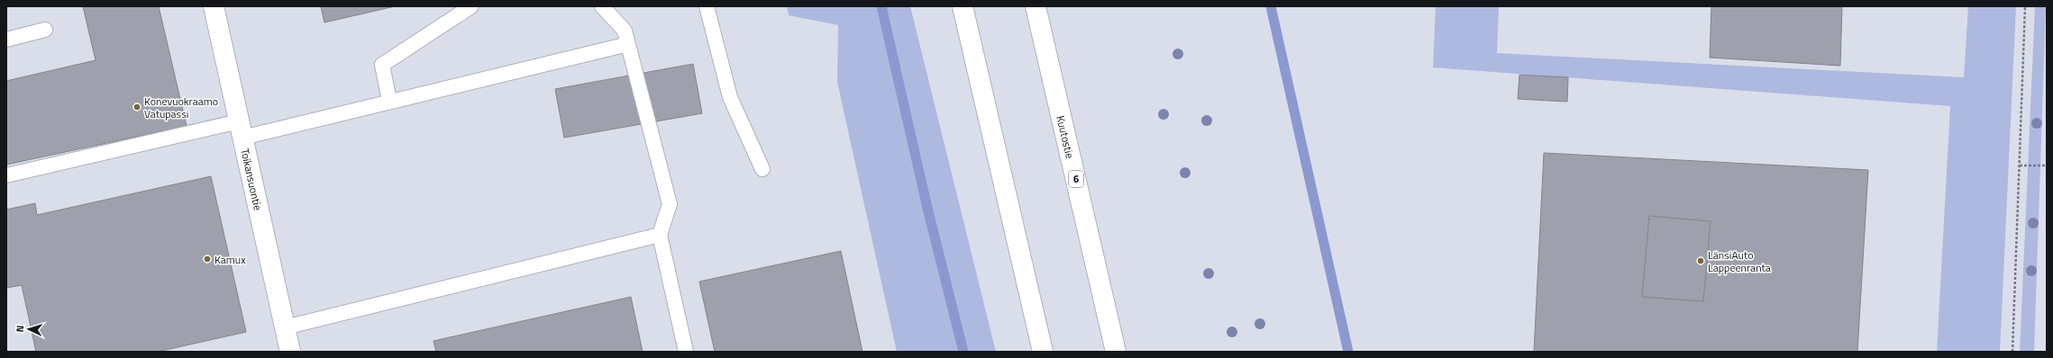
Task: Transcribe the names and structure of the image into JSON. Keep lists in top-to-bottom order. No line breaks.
{"streets":{"main road":["Kuutostie","Toikansuontie","6"]},"places":["Konevuokraamo Vatupassi","Kamux","LänsiAuto Lappeenranta"],"north":"left"}
